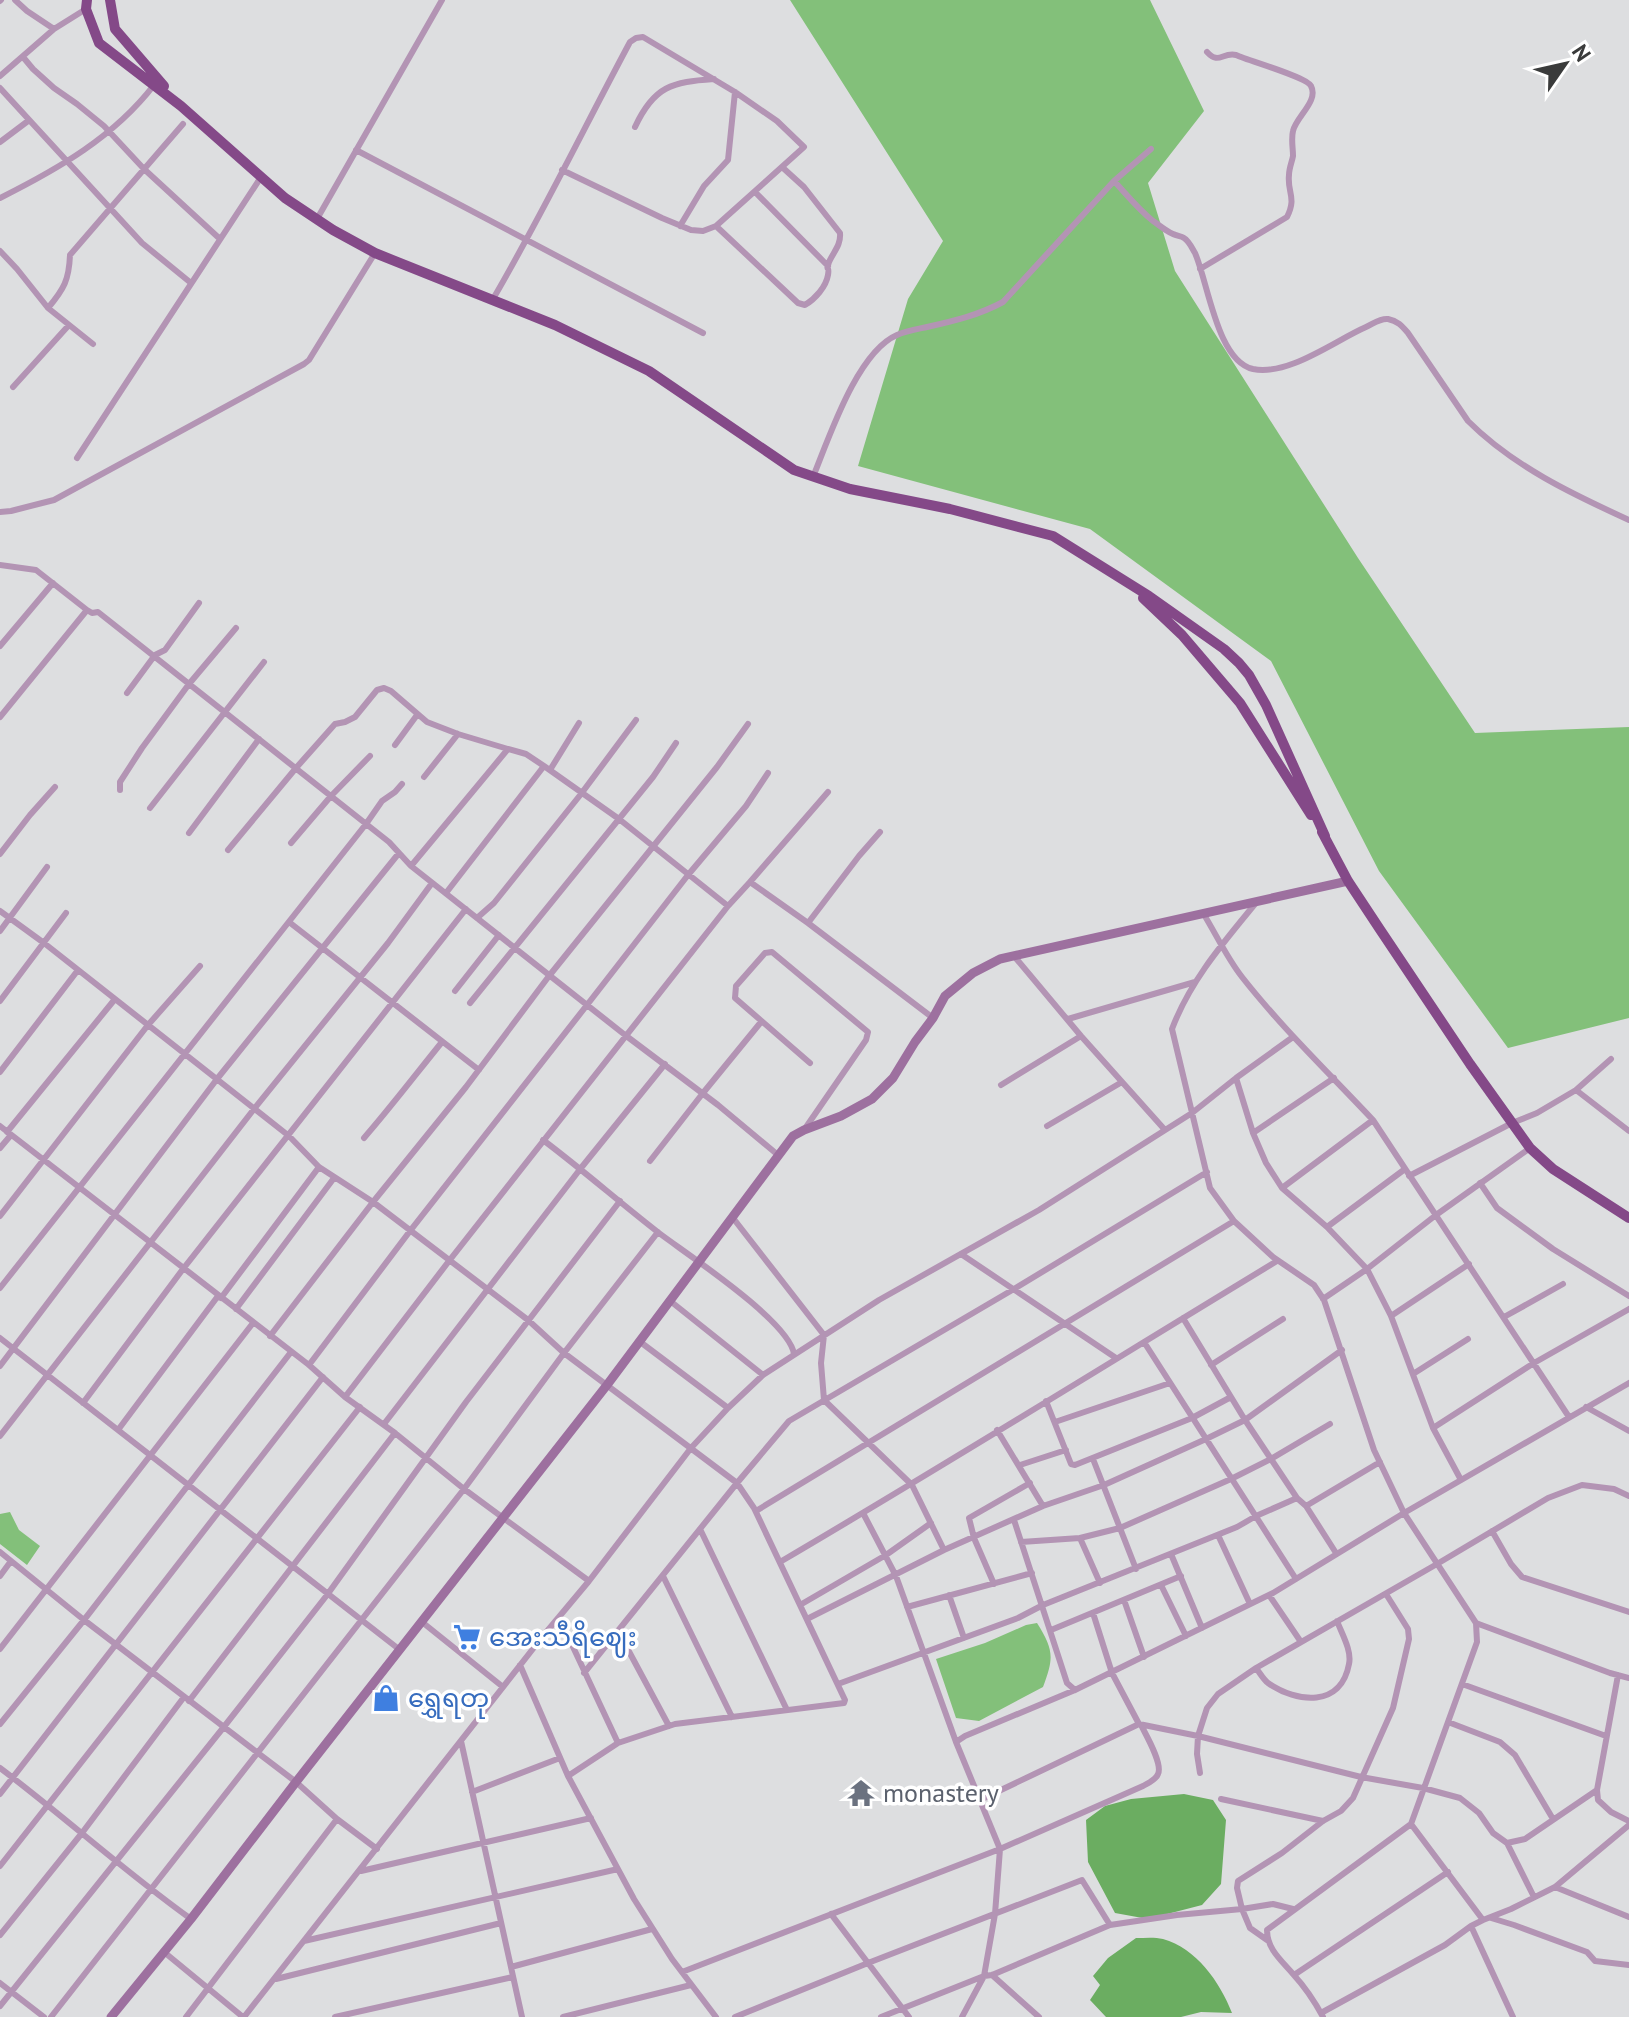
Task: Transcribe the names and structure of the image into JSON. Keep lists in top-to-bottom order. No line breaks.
{"places":{"supermarket":["အေးသီရိဈေး"],"shop":["ရွှေရတု"],"temple":["monastery"]},"north":"top right"}
